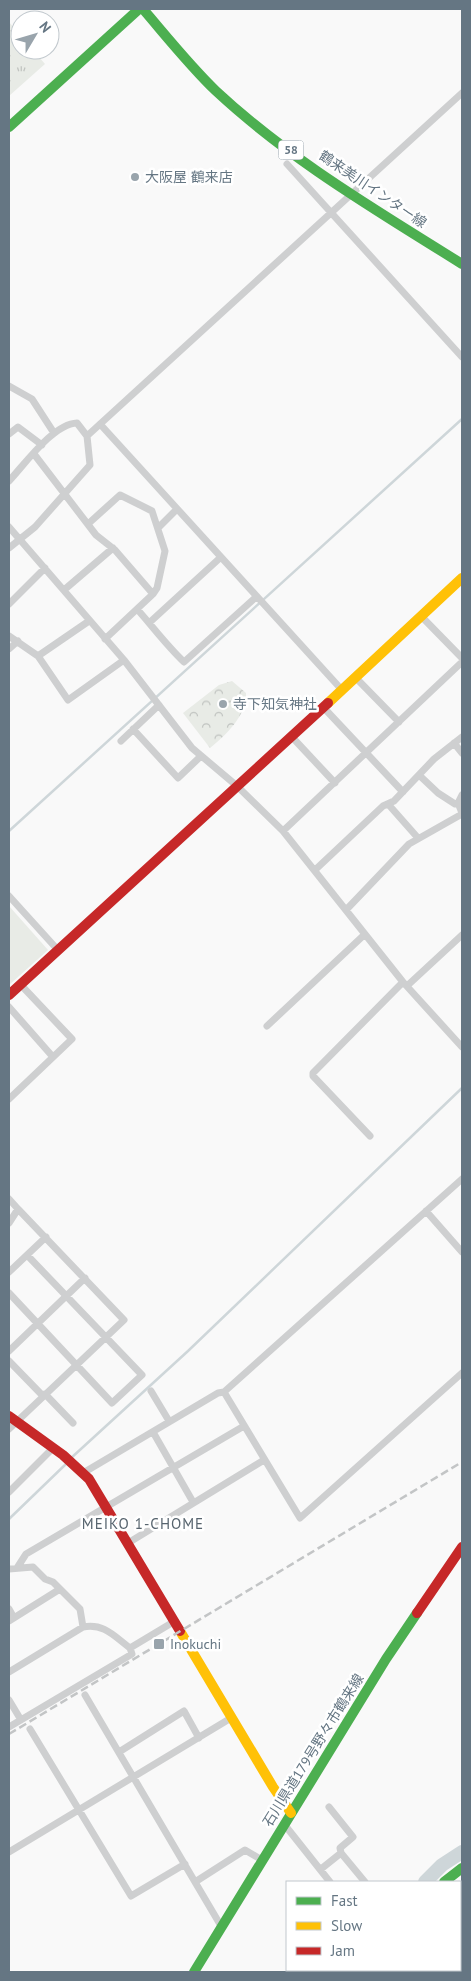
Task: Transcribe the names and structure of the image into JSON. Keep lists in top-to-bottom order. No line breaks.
{"streets":{"main road":["58","鶴来美川インター線","石川県道179号野々市鶴来線"]},"districts":["MEIKO 1-CHOME"],"places":{"other":["大阪屋 鶴来店","寺下知気神社"],"transit":["Inokuchi"]},"legend":["Fast","Slow","Jam"],"north":"top right"}
